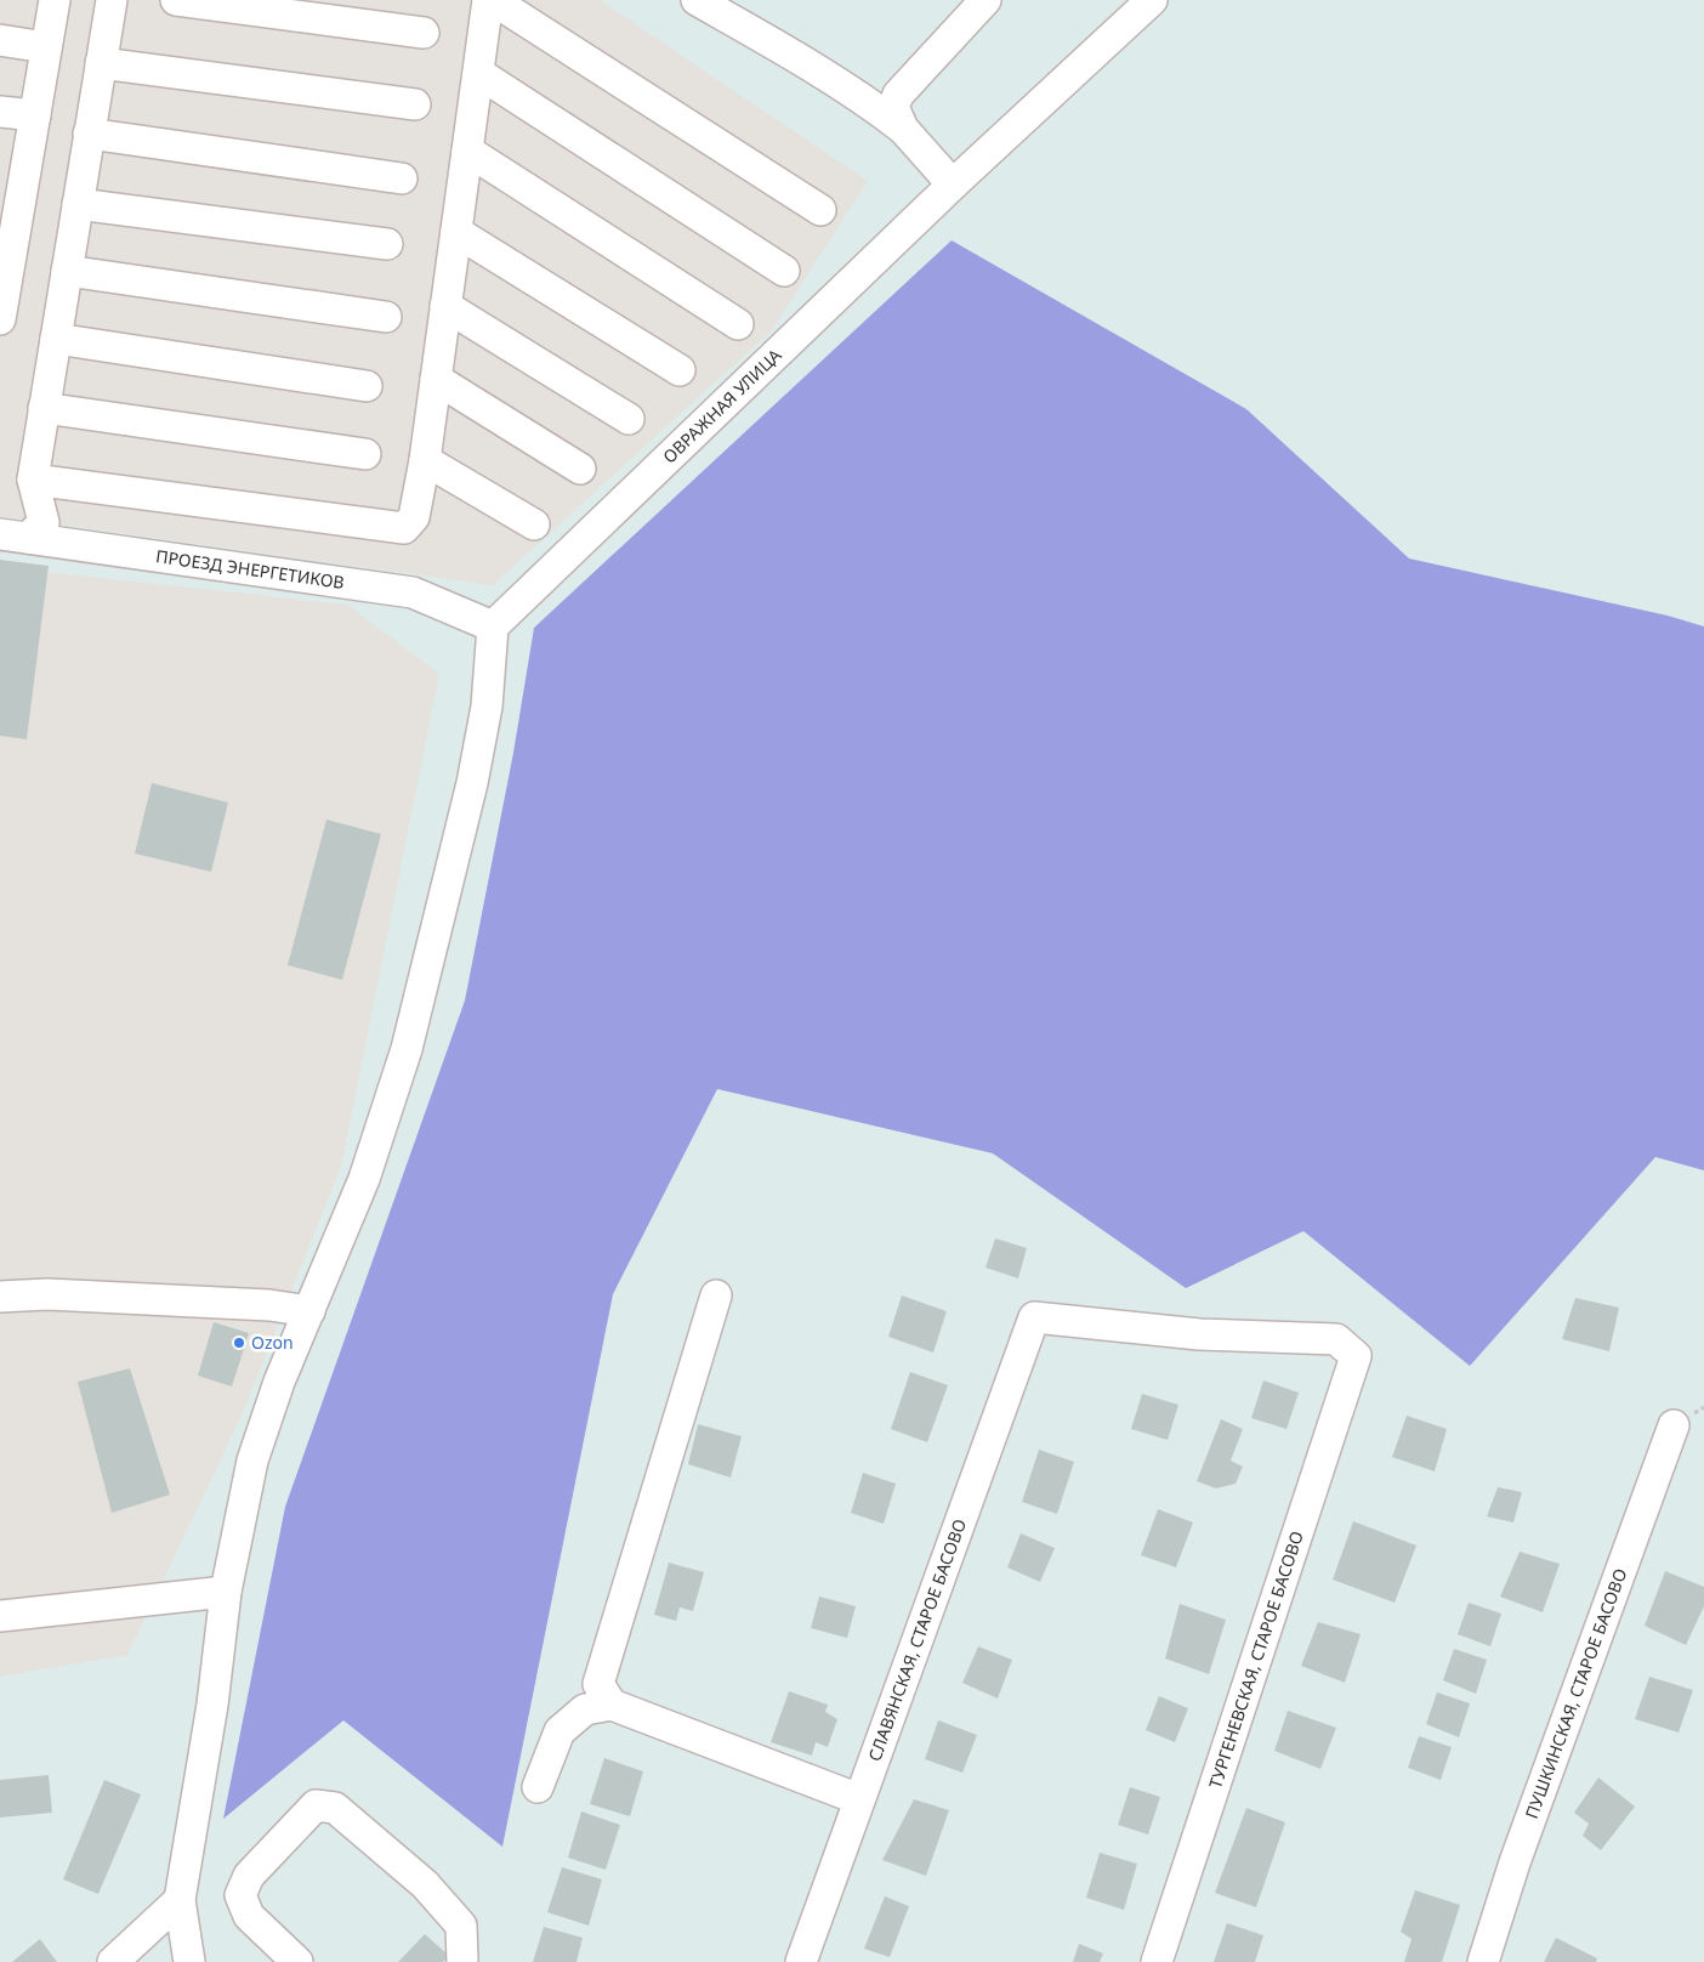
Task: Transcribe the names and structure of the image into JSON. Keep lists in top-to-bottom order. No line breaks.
{"streets":{"street":["ОВРАЖНАЯ УЛИЦА","ПРОЕЗД ЭНЕРГЕТИКОВ","СЛАВЯНСКАЯ, СТАРОЕ БАСОВО","ТУРГЕНЕВСКАЯ, СТАРОЕ БАСОВО","ПУШКИНСКАЯ, СТАРОЕ БАСОВО"]},"crossings":[["ОВРАЖНАЯ УЛИЦА","ПРОЕЗД ЭНЕРГЕТИКОВ"],["СЛАВЯНСКАЯ, СТАРОЕ БАСОВО","ТУРГЕНЕВСКАЯ, СТАРОЕ БАСОВО"]],"places":["Ozon"]}
